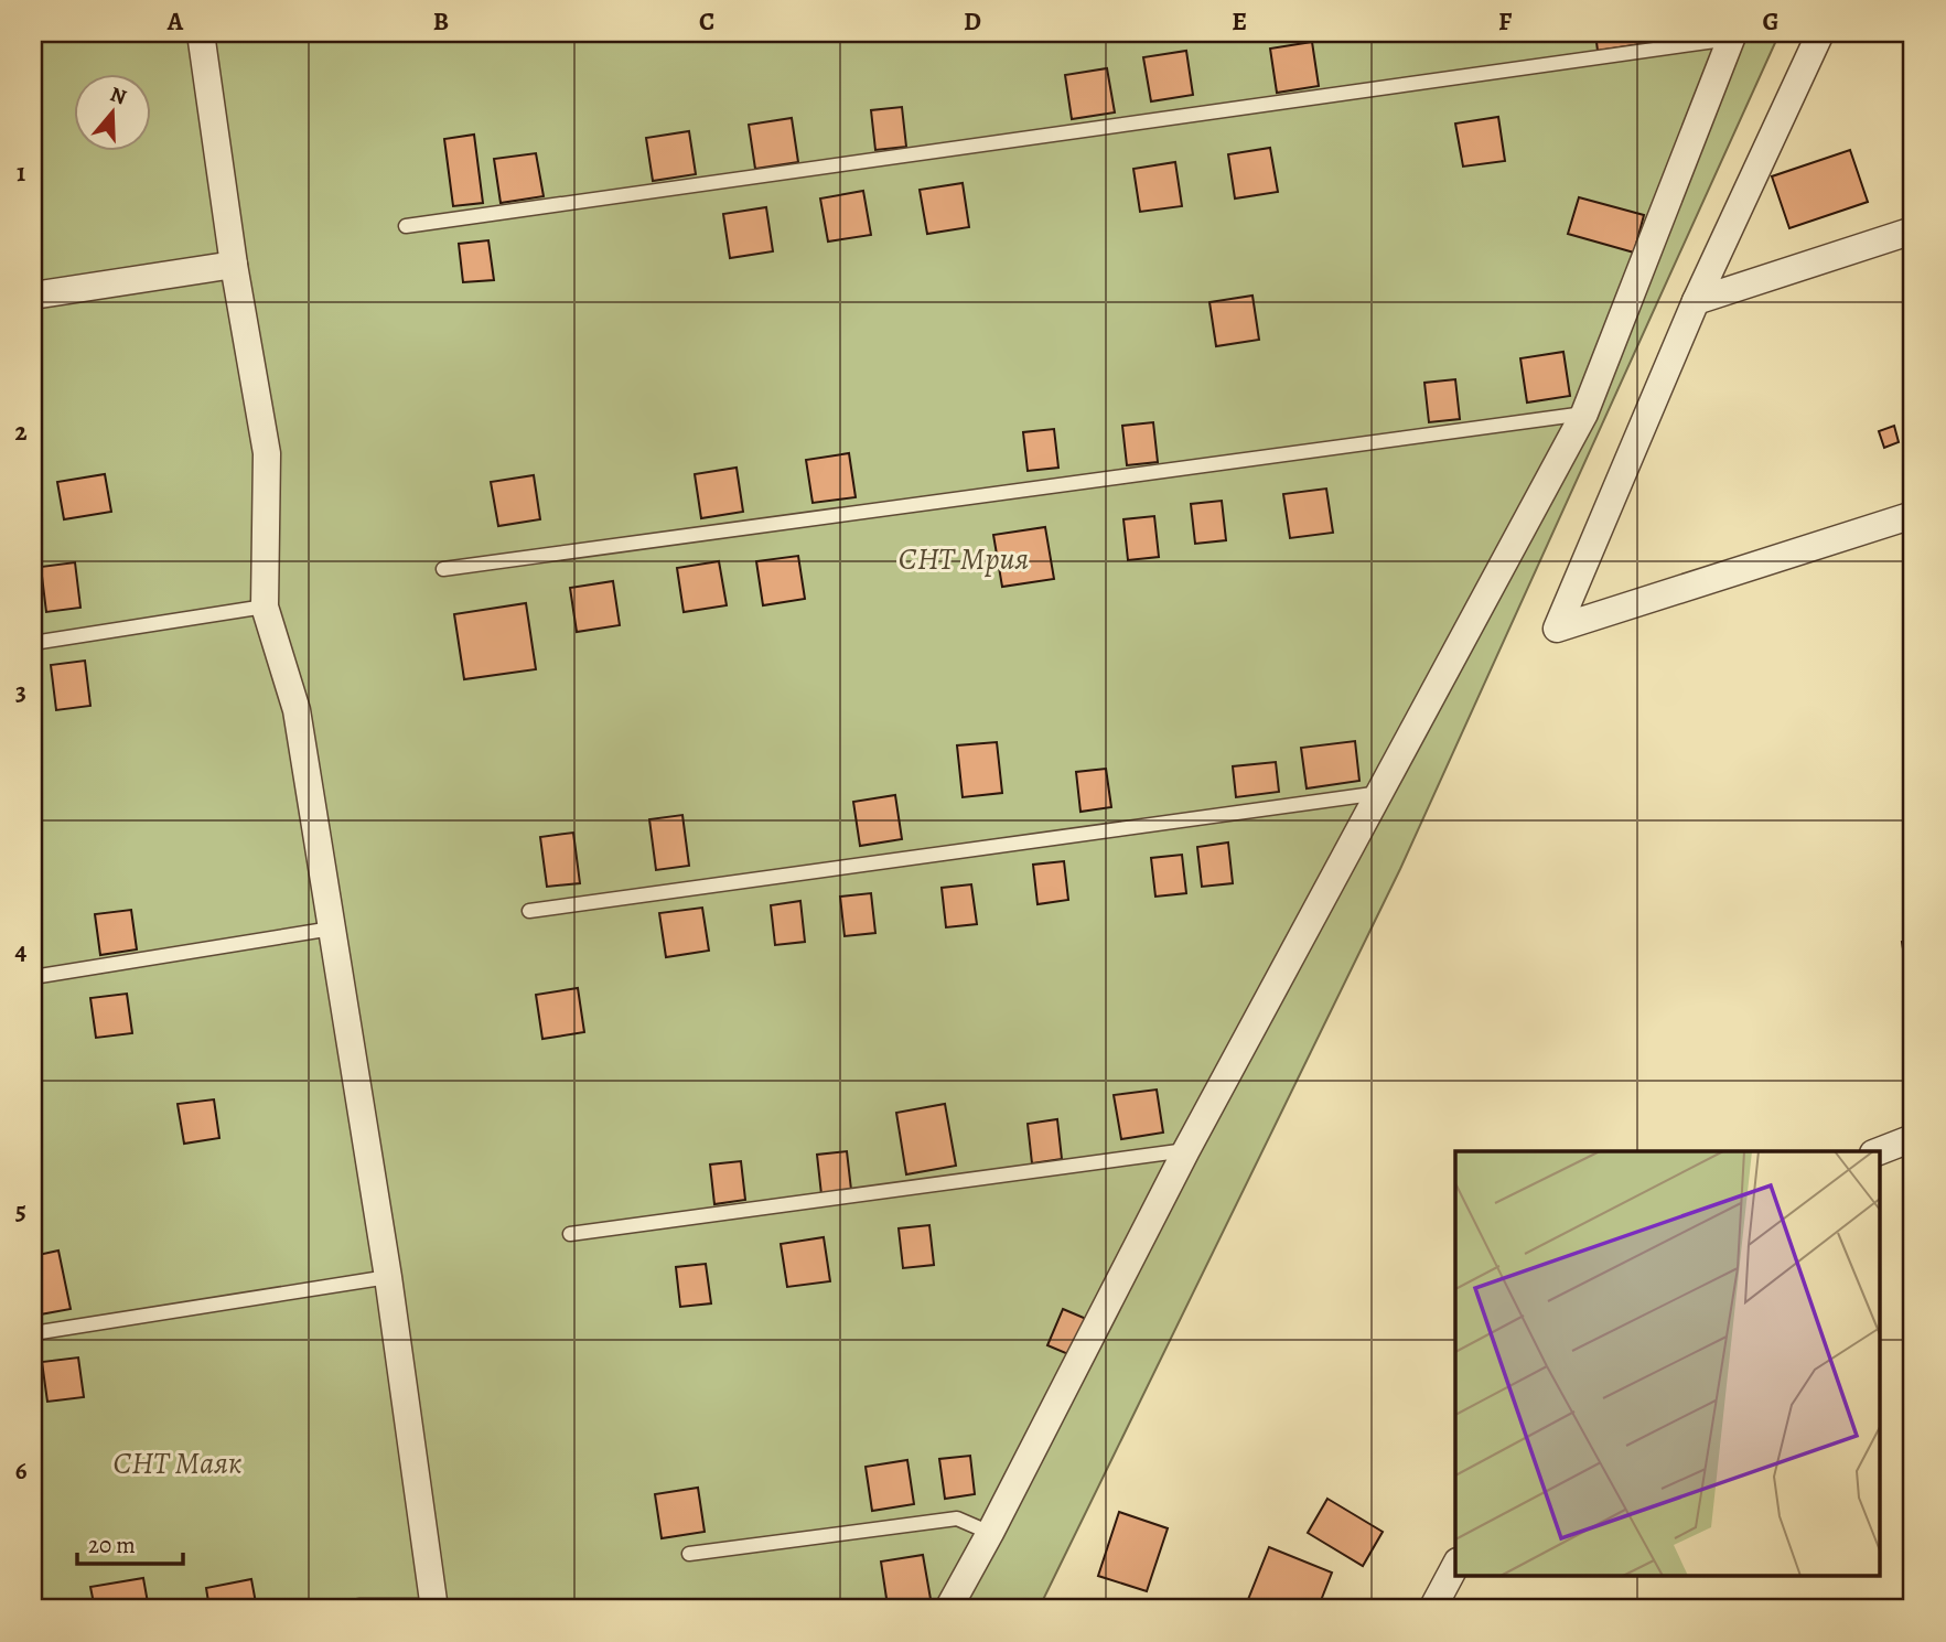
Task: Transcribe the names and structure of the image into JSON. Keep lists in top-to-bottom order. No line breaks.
{"parks":["СНТ Мрия","СНТ Маяк"],"scale_bar":"20 m","north":"top","grid":{"columns":["A","B","C","D","E","F","G"],"rows":["1","2","3","4","5","6"]}}
